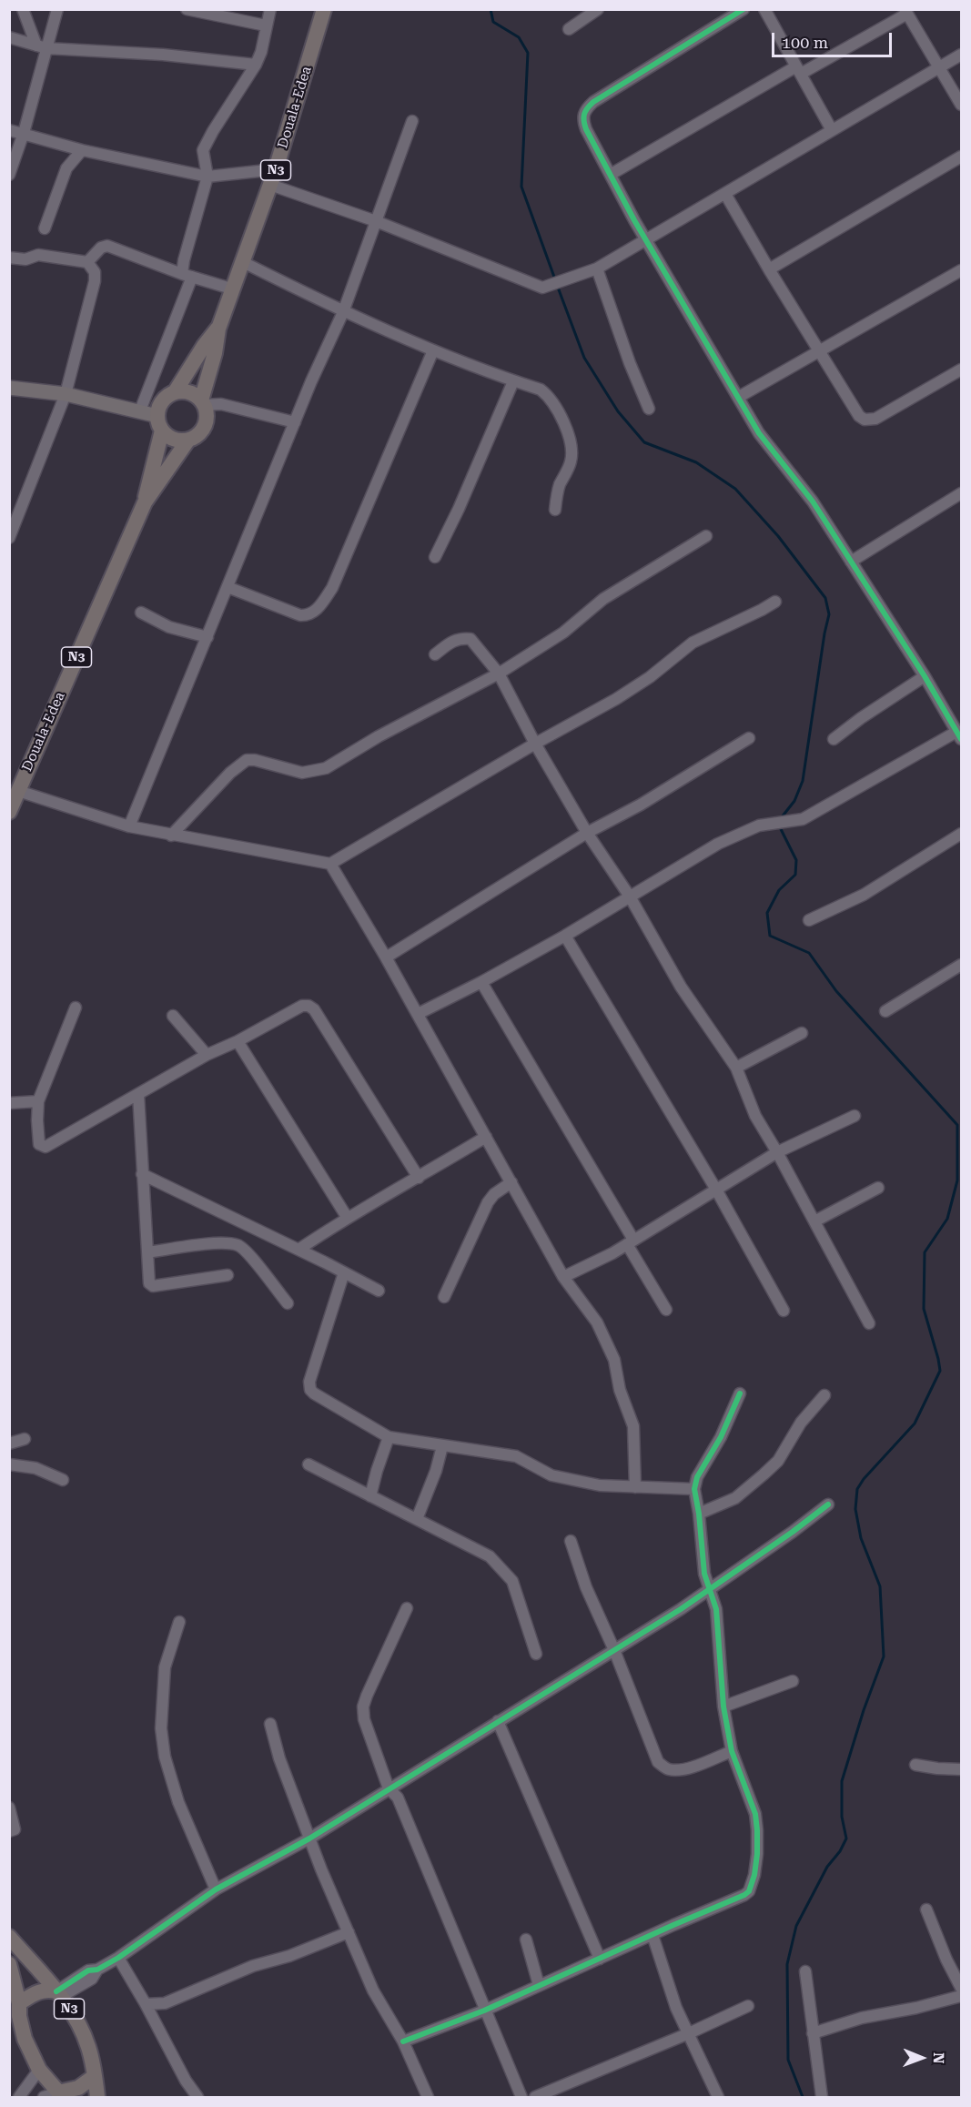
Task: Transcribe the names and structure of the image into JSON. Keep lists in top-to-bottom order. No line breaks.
{"streets":{"highway":["Douala-Edea","N3"]},"crossings":[["Douala-Edea","N3"]],"scale_bar":"100 m","north":"right"}
